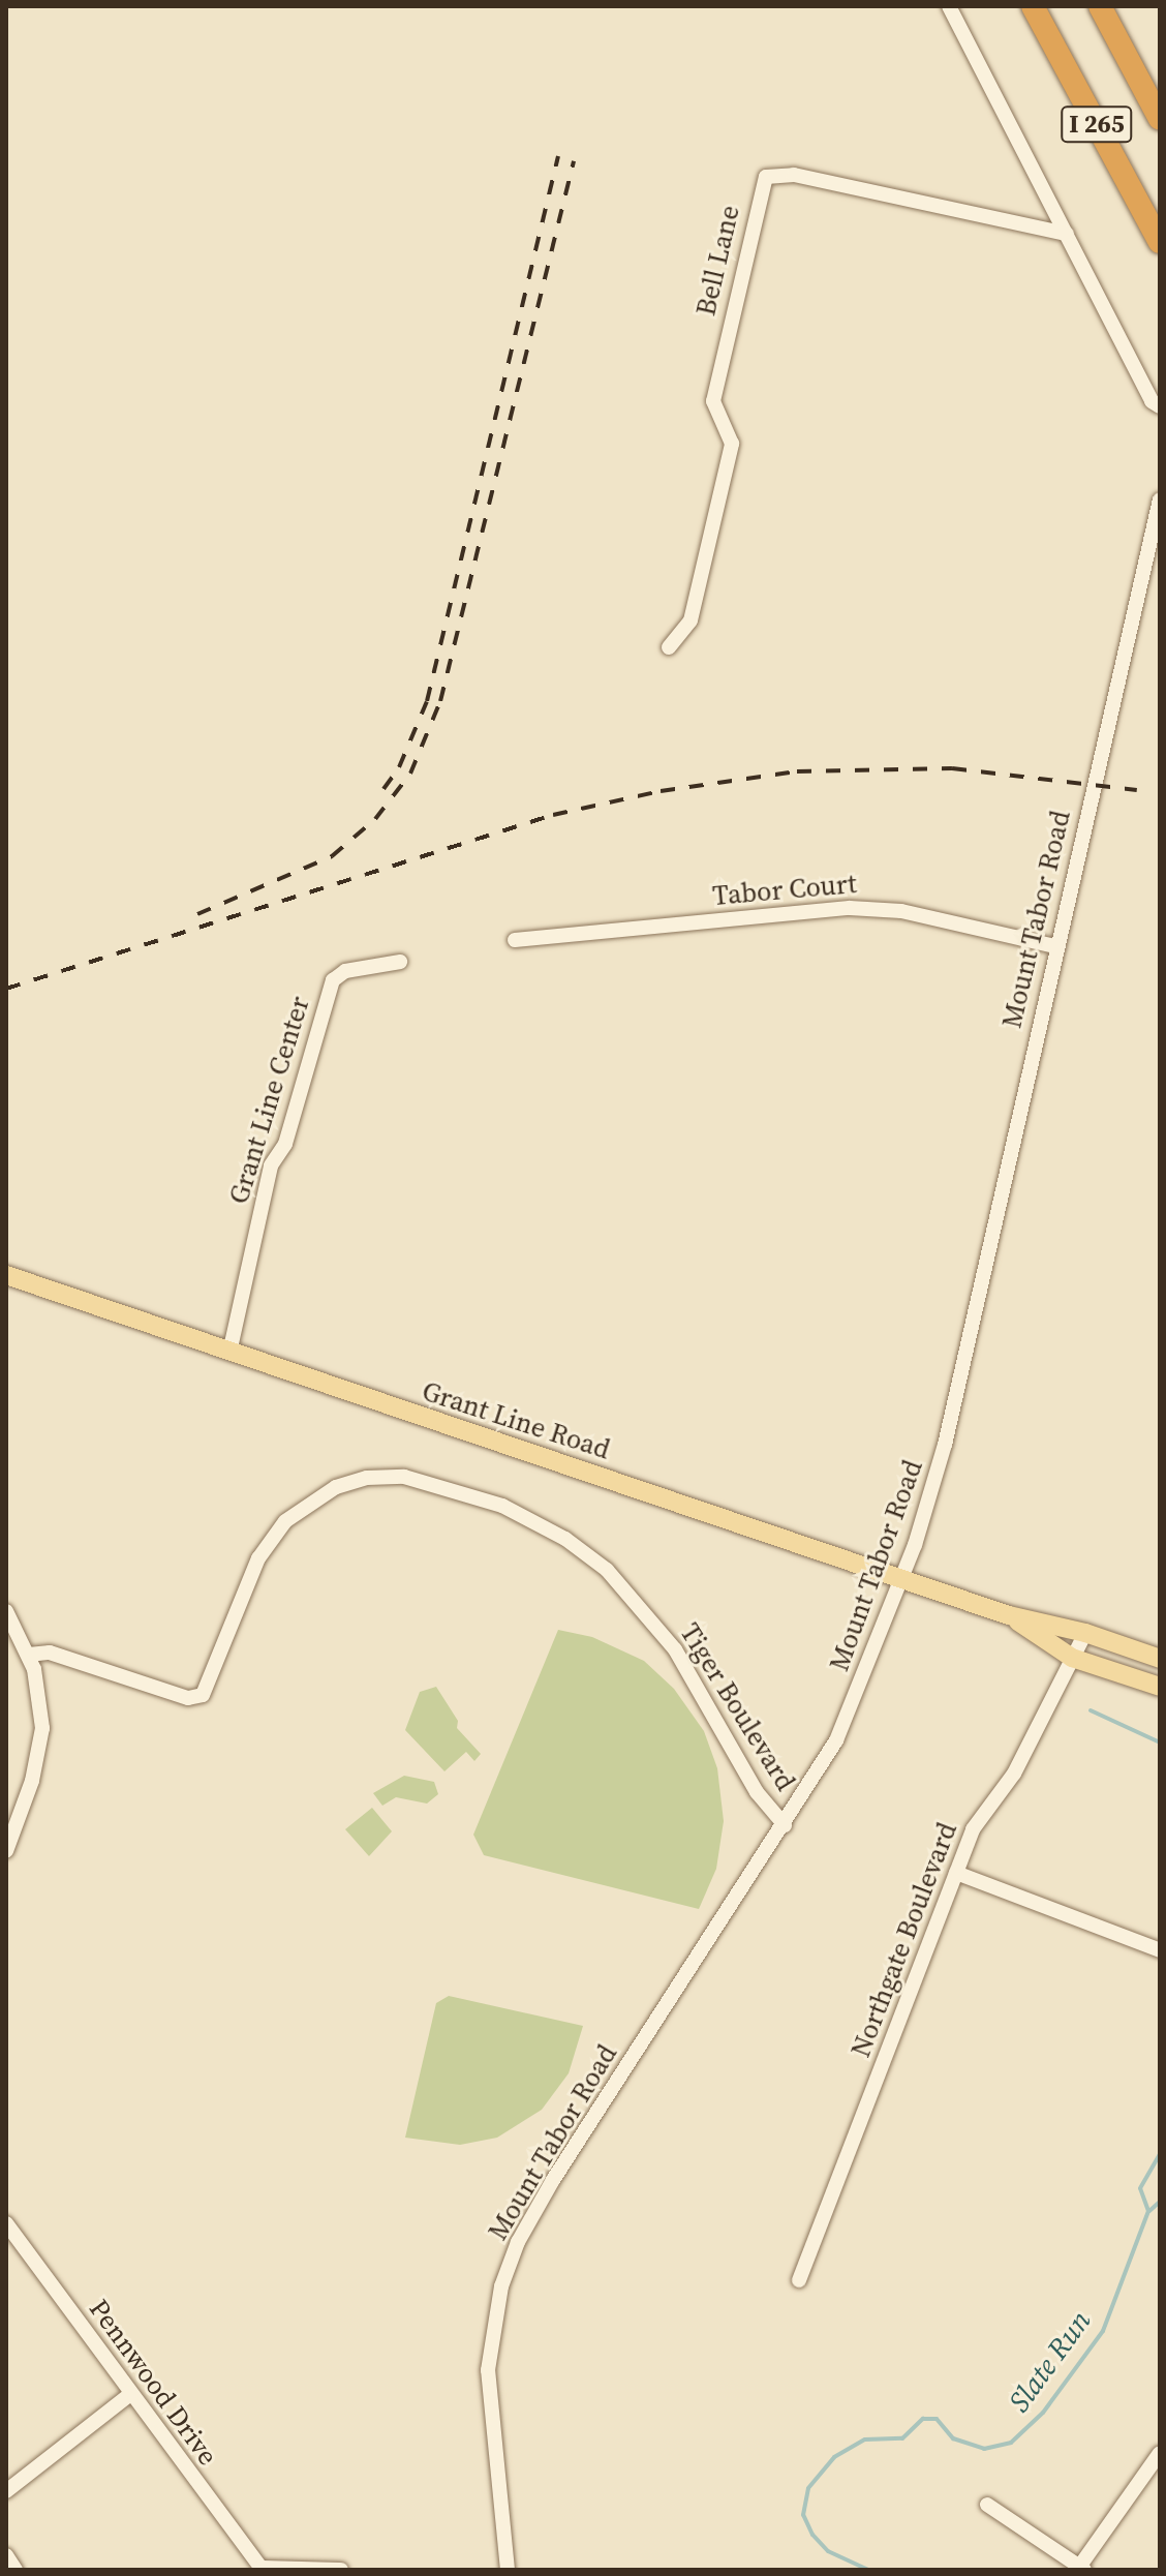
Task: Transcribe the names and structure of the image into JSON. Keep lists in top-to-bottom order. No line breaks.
{"streets":{"highway":["I 265"],"main road":["Grant Line Road"],"street":["Bell Lane","Tabor Court","Mount Tabor Road","Grant Line Center","Tiger Boulevard","Northgate Boulevard","Pennwood Drive"]},"crossings":[["Tabor Court","Mount Tabor Road"],["Mount Tabor Road","Grant Line Road"],["Mount Tabor Road","Tiger Boulevard"],["Grant Line Center","Grant Line Road"],["Grant Line Road","Northgate Boulevard"]],"water":["Slate Run"]}
